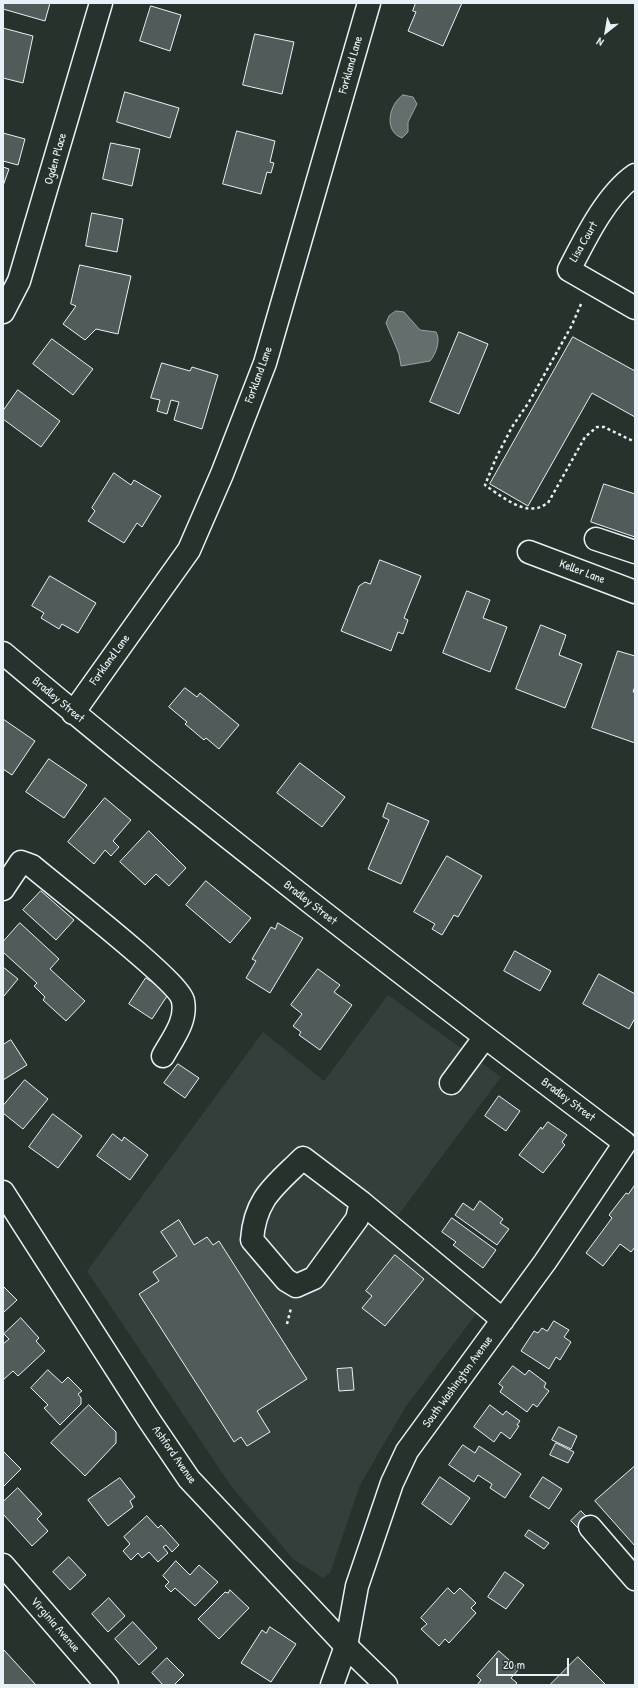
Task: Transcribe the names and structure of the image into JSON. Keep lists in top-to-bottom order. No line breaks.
{"streets":{"street":["Forkland Lane","Ogden Place","Lisa Court","Keller Lane","Bradley Street","South Washington Avenue","Ashford Avenue","Virginia Avenue"]},"crossings":[["Forkland Lane","Bradley Street"],["Bradley Street","South Washington Avenue"],["South Washington Avenue","Ashford Avenue"]],"scale_bar":"20 m","north":"bottom left"}
